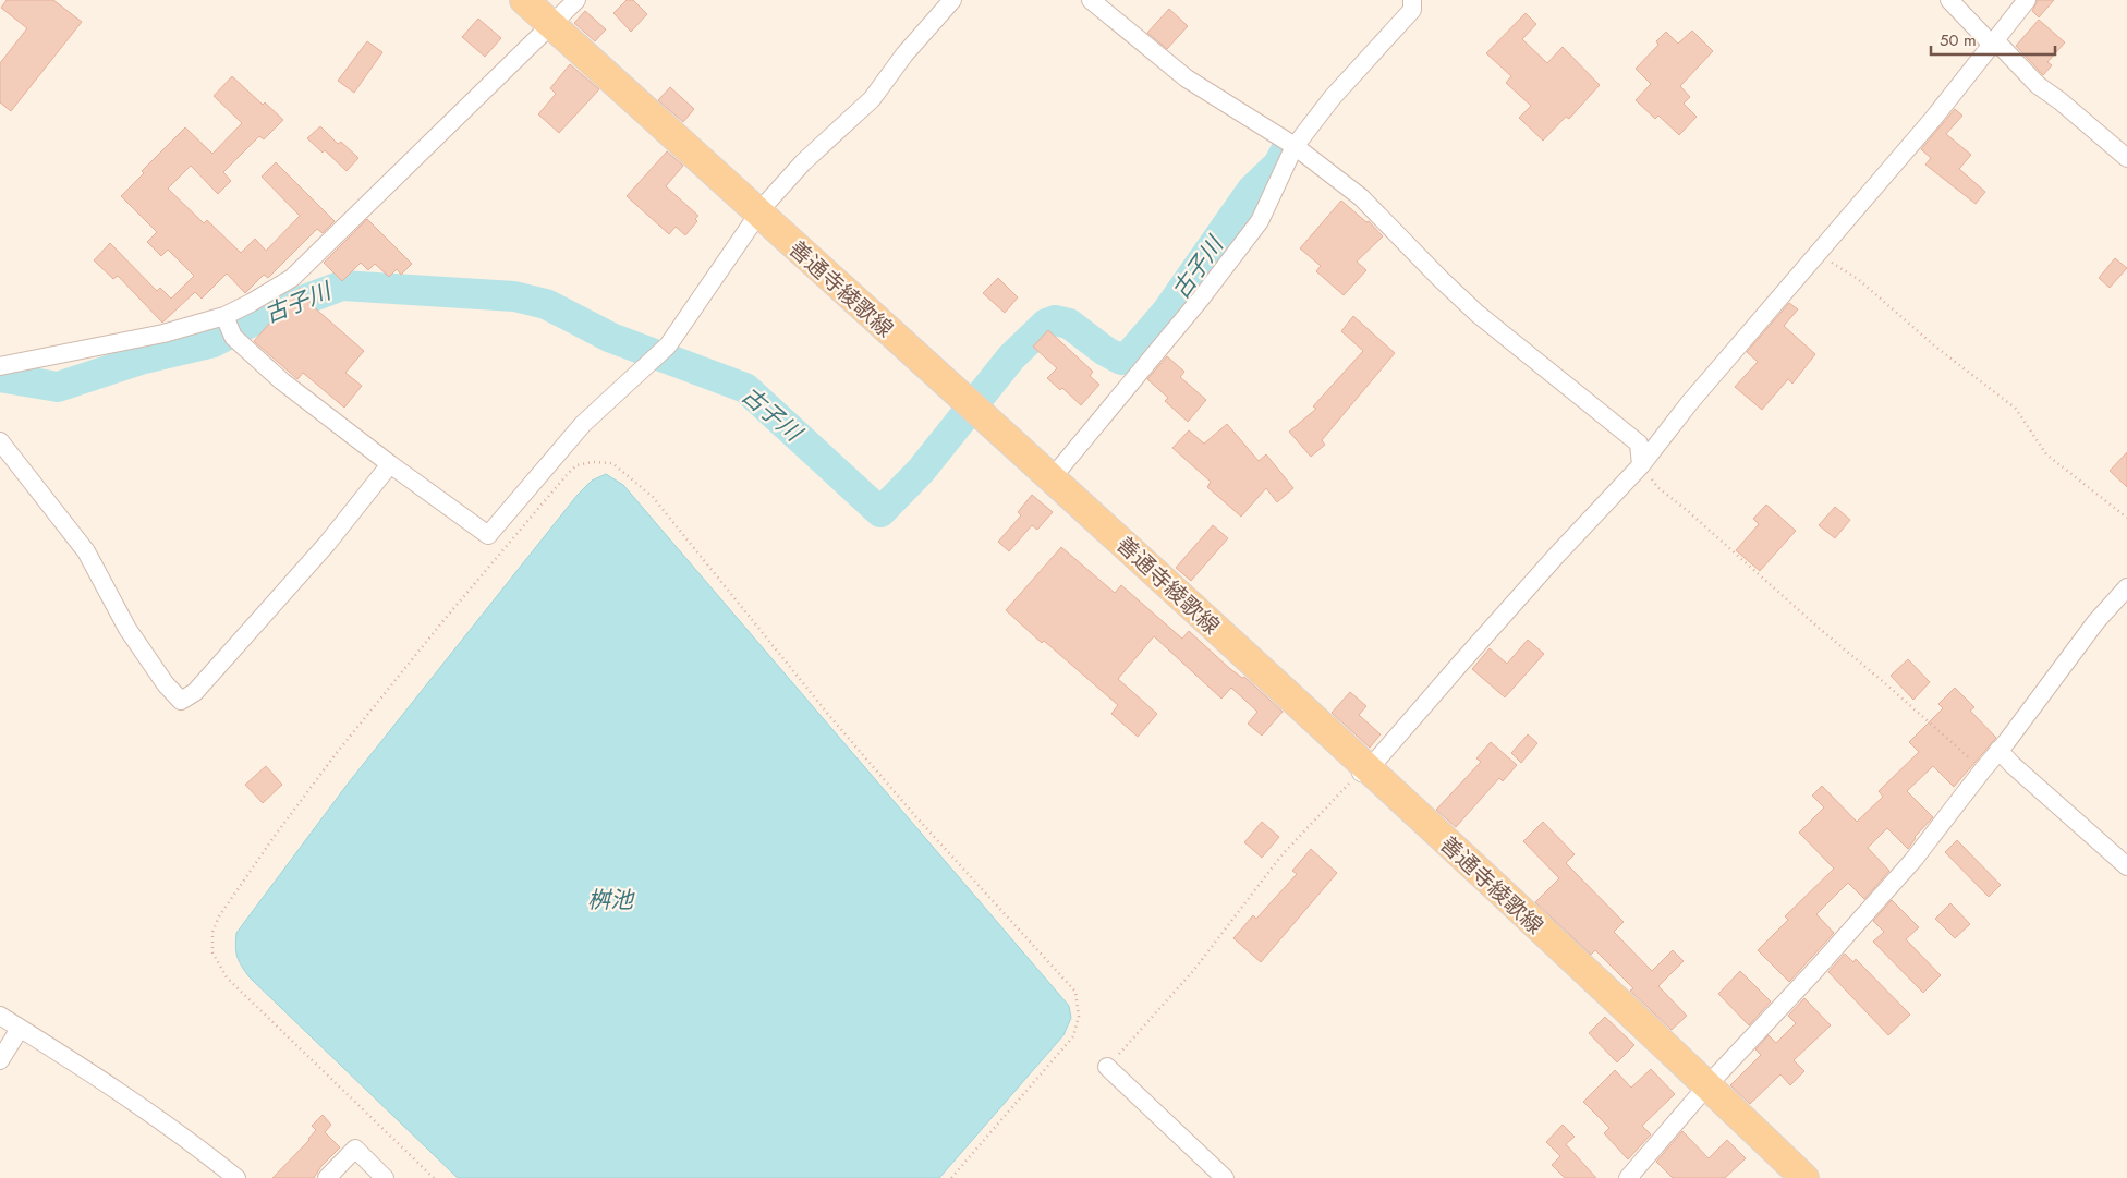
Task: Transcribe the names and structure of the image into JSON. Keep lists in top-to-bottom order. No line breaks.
{"streets":{"main road":["善通寺綾歌線"]},"water":["古子川","桝池"],"scale_bar":"50 m"}
